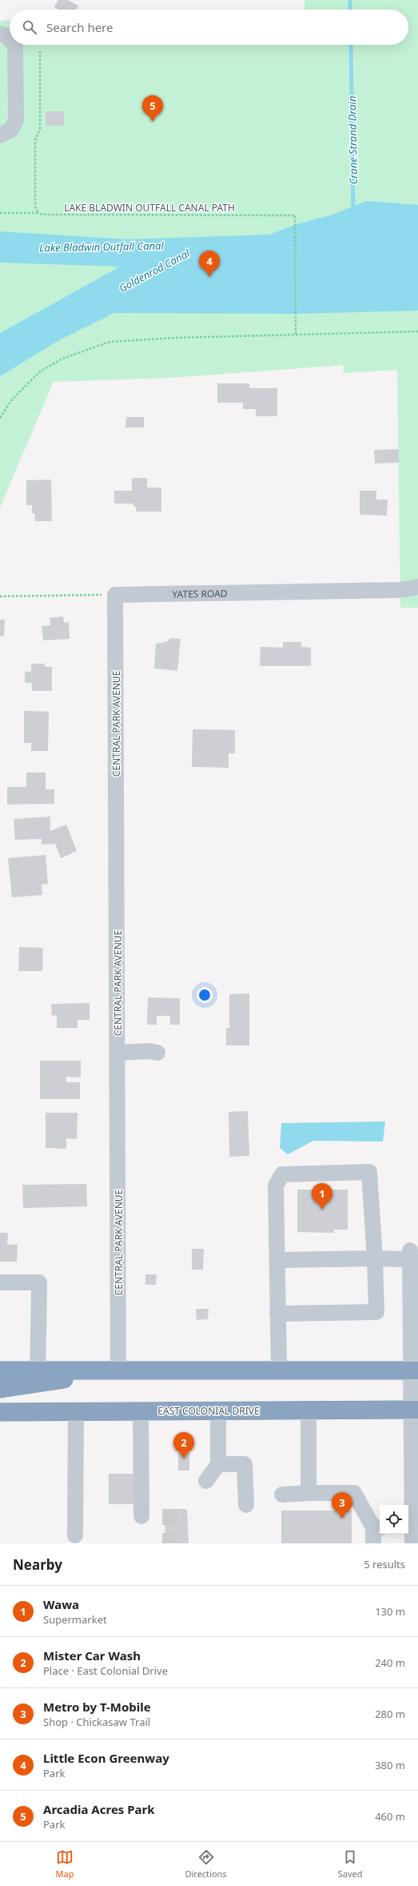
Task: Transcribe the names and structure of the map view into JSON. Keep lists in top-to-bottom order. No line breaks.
{"streets":{"highway":["EAST COLONIAL DRIVE"],"street":["YATES ROAD","CENTRAL PARK AVENUE"],"path":["LAKE BLADWIN OUTFALL CANAL PATH"]},"crossings":[["YATES ROAD","CENTRAL PARK AVENUE"]],"water":["Crane Strand Drain","Lake Bladwin Outfall Canal","Goldenrod Canal"],"page":{"search":"Search here","pins":["5","4","1","2","3"],"heading":["Nearby","5 results"],"list":[{"mark":"1","name":"Wawa","note":"Supermarket","value":"130 m"},{"mark":"2","name":"Mister Car Wash","note":"Place · East Colonial Drive","value":"240 m"},{"mark":"3","name":"Metro by T-Mobile","note":"Shop · Chickasaw Trail","value":"280 m"},{"mark":"4","name":"Little Econ Greenway","note":"Park","value":"380 m"},{"mark":"5","name":"Arcadia Acres Park","note":"Park","value":"460 m"}],"nav":["Map","Directions","Saved"]}}
